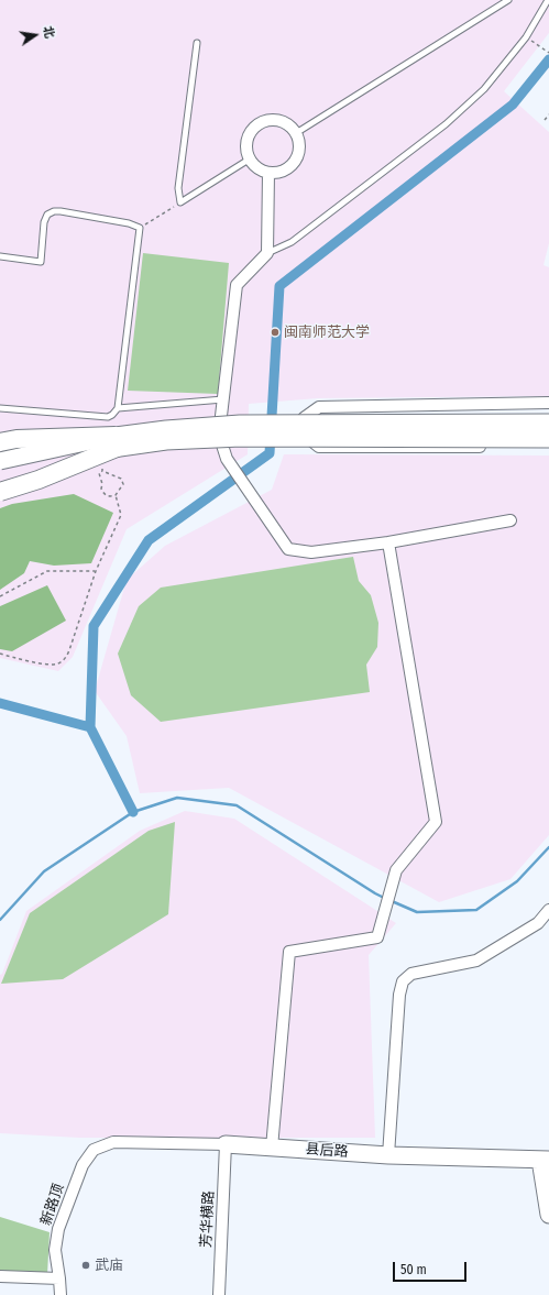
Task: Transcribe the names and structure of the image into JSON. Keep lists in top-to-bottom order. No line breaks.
{"streets":{"street":["县后路","新路顶","芳华横路"]},"crossings":[["县后路","新路顶"],["县后路","芳华横路"]],"places":["闽南师范大学","武庙"],"scale_bar":"50 m","north":"right"}
